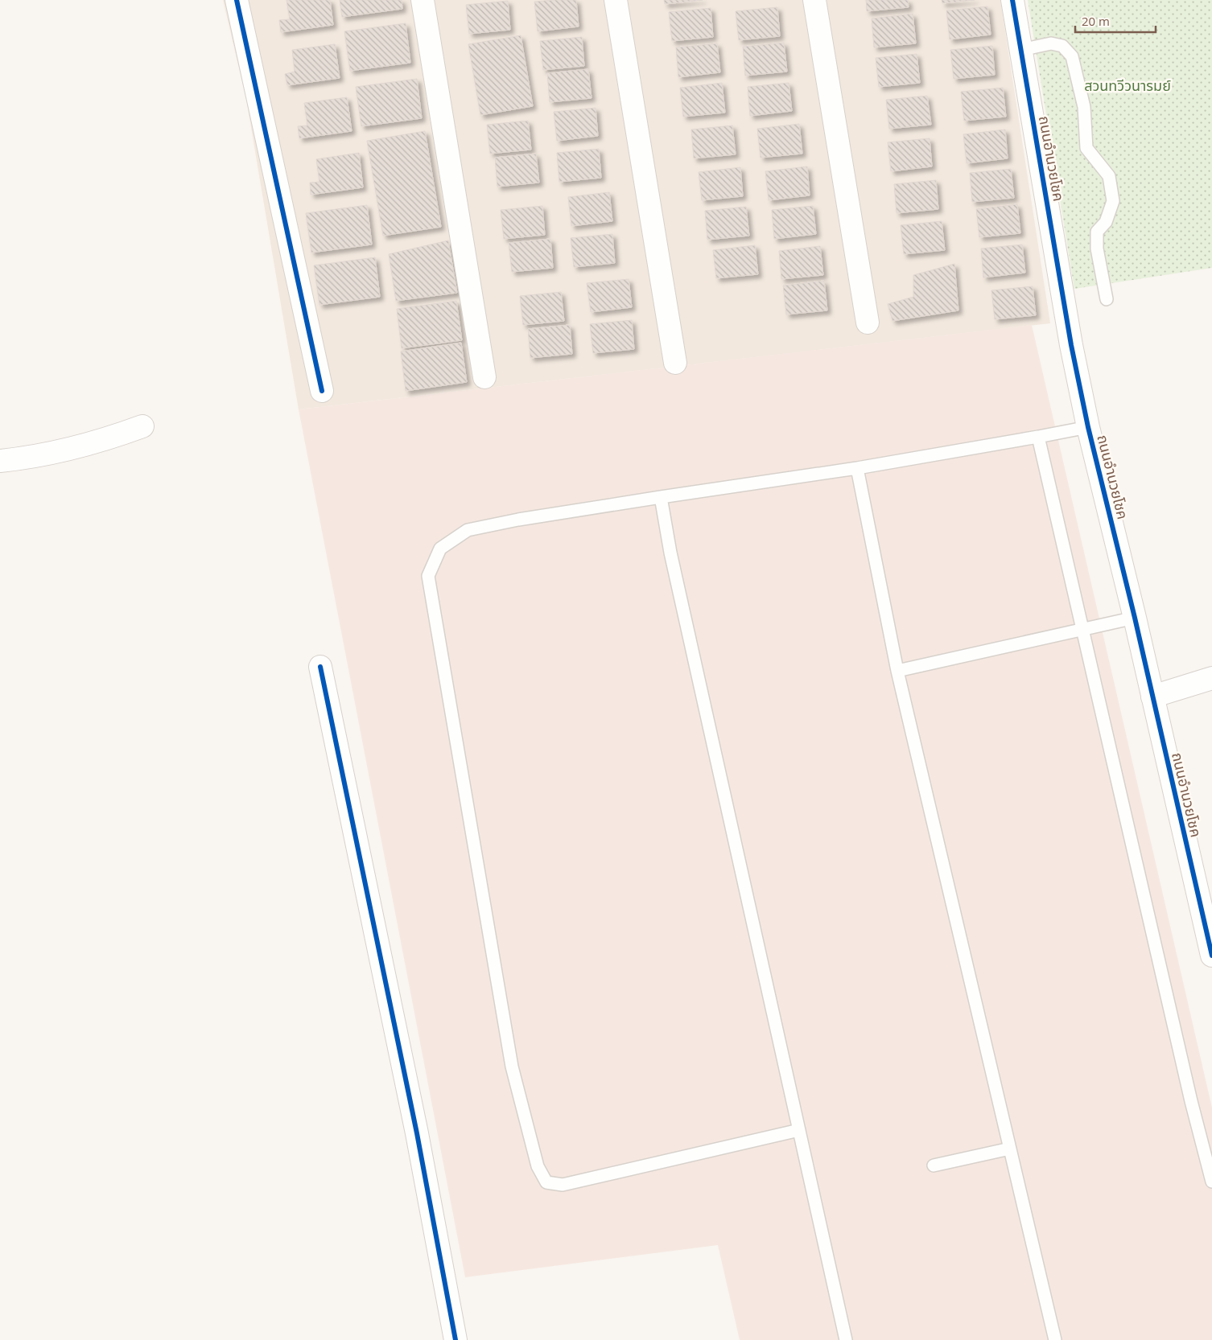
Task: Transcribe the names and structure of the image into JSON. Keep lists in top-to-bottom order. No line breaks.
{"streets":{"street":["ถนนอำนวยโชค"]},"parks":["สวนทวีวนารมย์"],"scale_bar":"20 m"}
